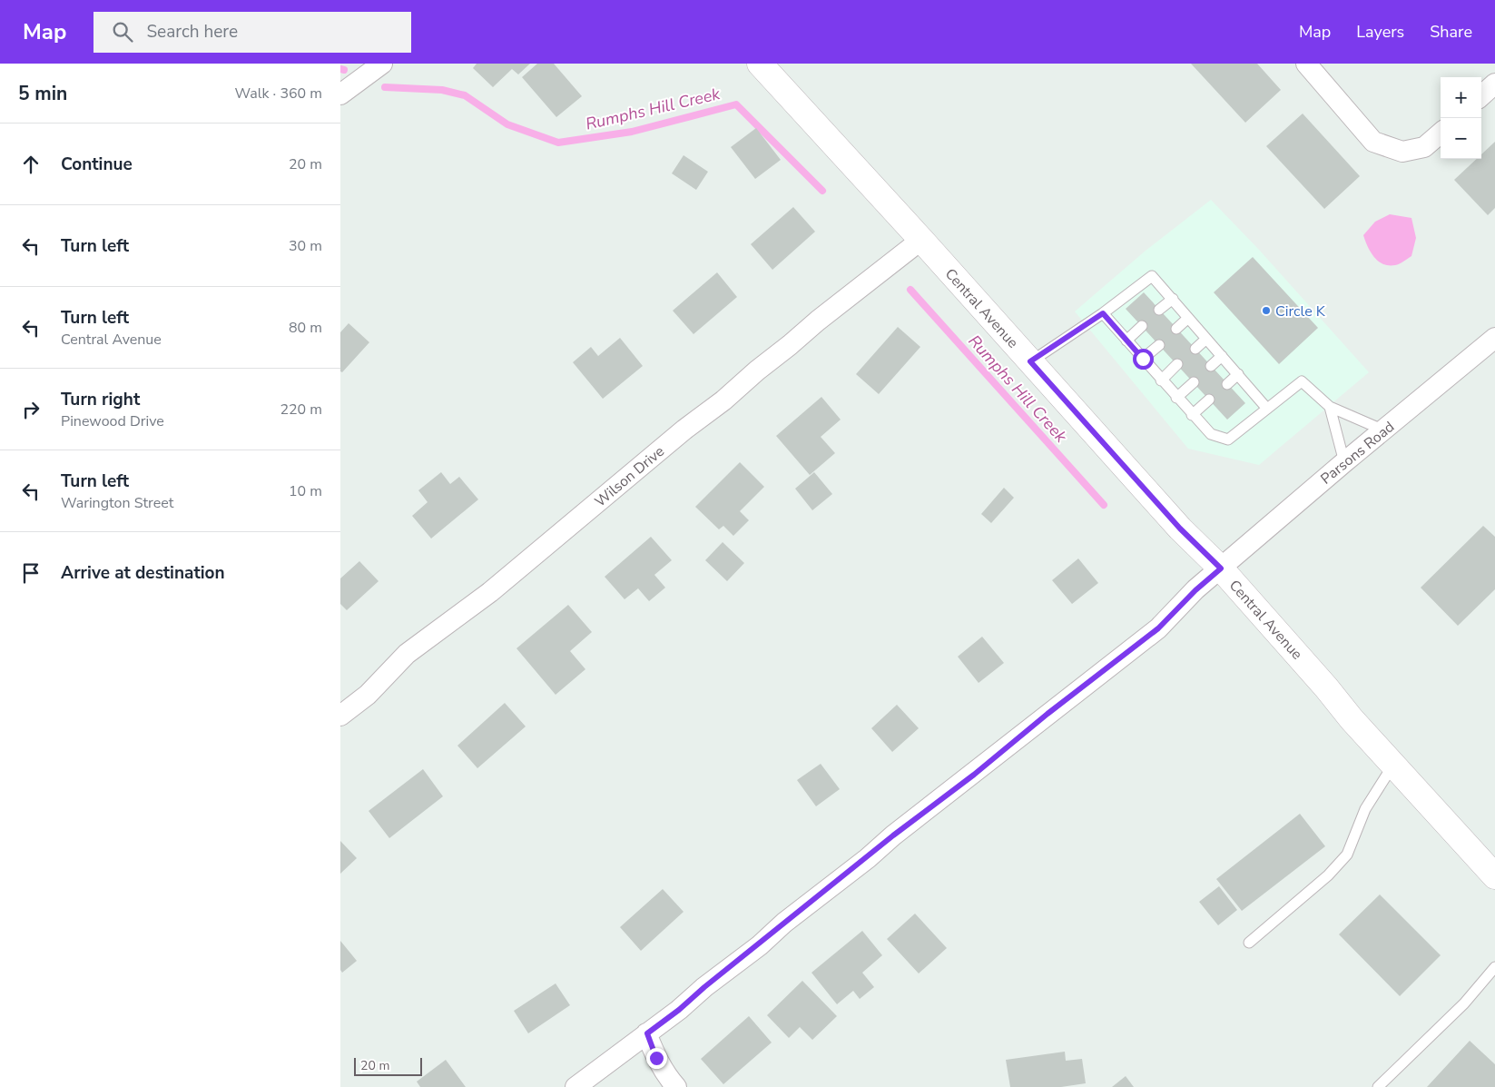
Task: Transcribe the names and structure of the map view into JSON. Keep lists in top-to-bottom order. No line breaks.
{"streets":{"street":["Central Avenue","Parsons Road","Wilson Drive"]},"crossings":[["Central Avenue","Parsons Road"],["Central Avenue","Wilson Drive"]],"water":["Rumphs Hill Creek"],"places":["Circle K"],"scale_bar":"20 m","page":{"header":"Map","search":"Search here","nav":["Map","Layers","Share"],"heading":["5 min","Walk · 360 m"],"map_buttons":["+","−"],"list":[["Continue","20 m"],["Turn left","30 m"],["Turn left","Central Avenue","80 m"],["Turn right","Pinewood Drive","220 m"],["Turn left","Warington Street","10 m"],"Arrive at destination"],"scale":"20 m"}}
